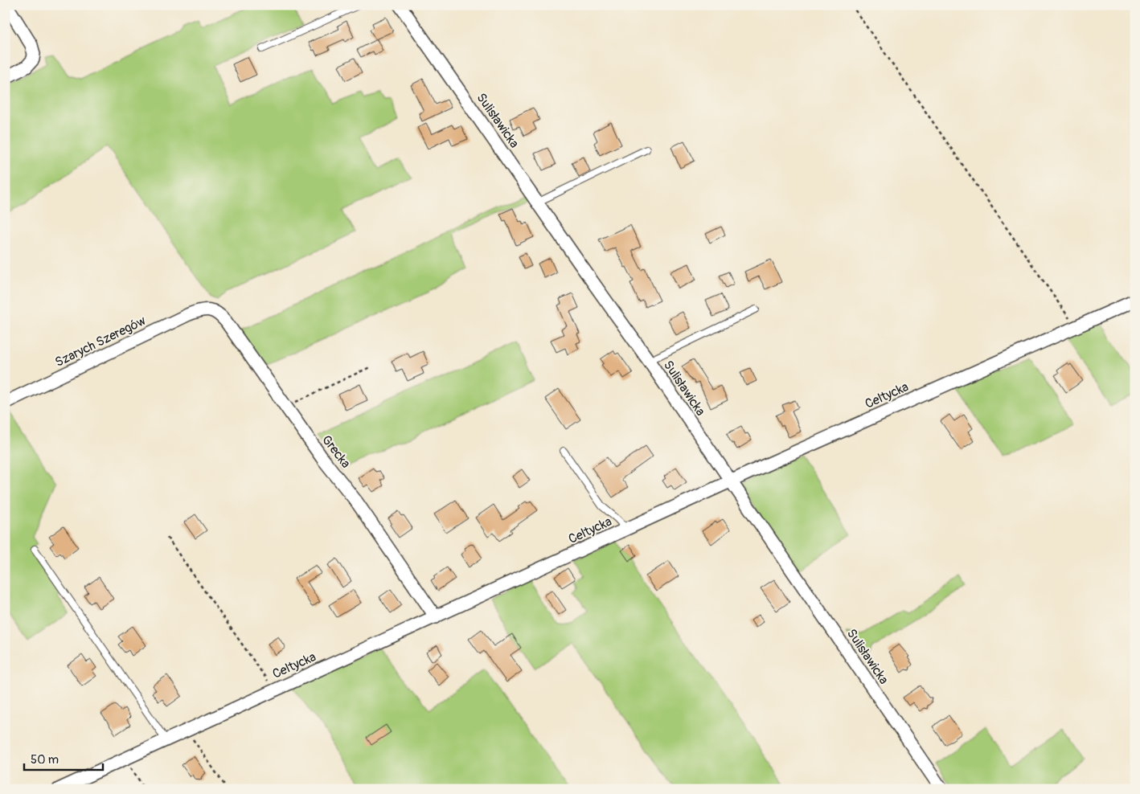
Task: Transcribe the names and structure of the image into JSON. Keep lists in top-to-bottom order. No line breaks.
{"streets":{"street":["Sulisławicka","Szarych Szeregów","Celtycka","Grecka"]},"crossings":[["Sulisławicka","Celtycka"],["Szarych Szeregów","Grecka"],["Celtycka","Grecka"]],"scale_bar":"50 m"}
